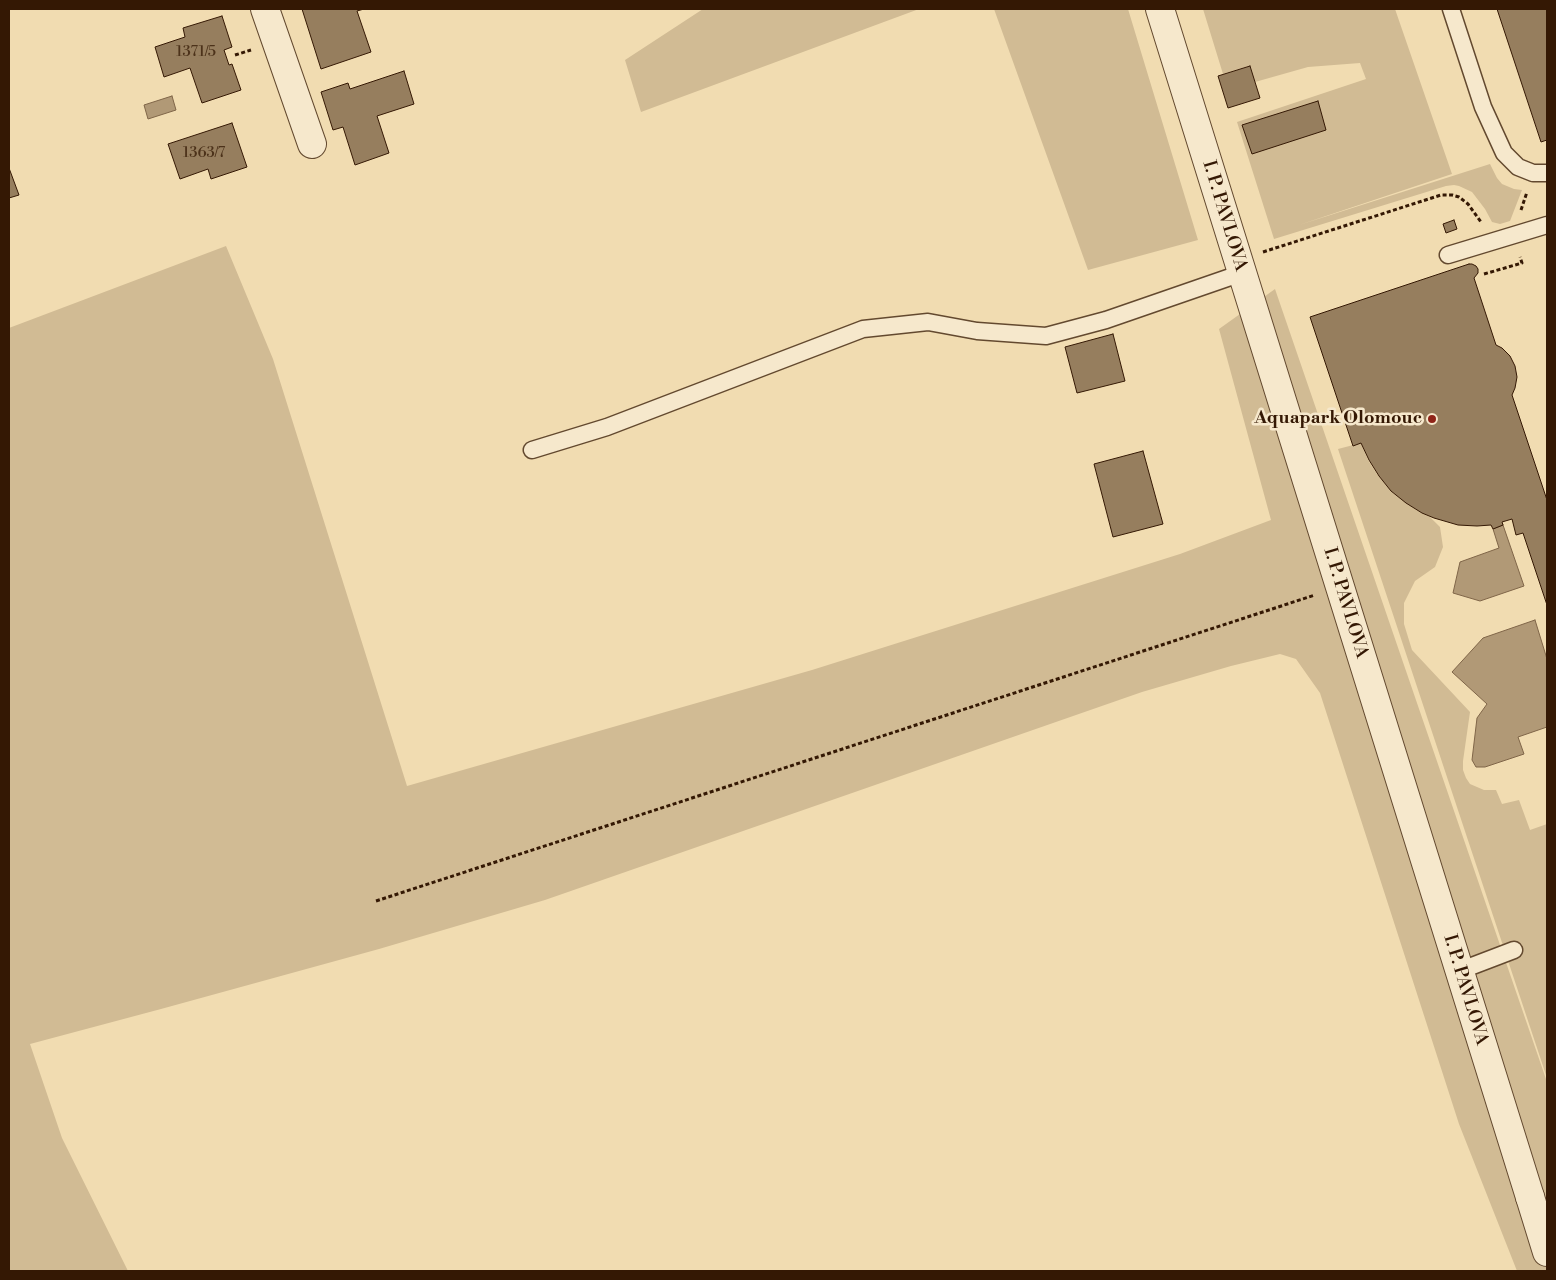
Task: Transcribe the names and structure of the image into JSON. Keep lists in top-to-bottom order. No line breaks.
{"streets":{"street":["I. P. PAVLOVA"]},"places":["Aquapark Olomouc"],"house_numbers":["1371/5","1363/7"]}
